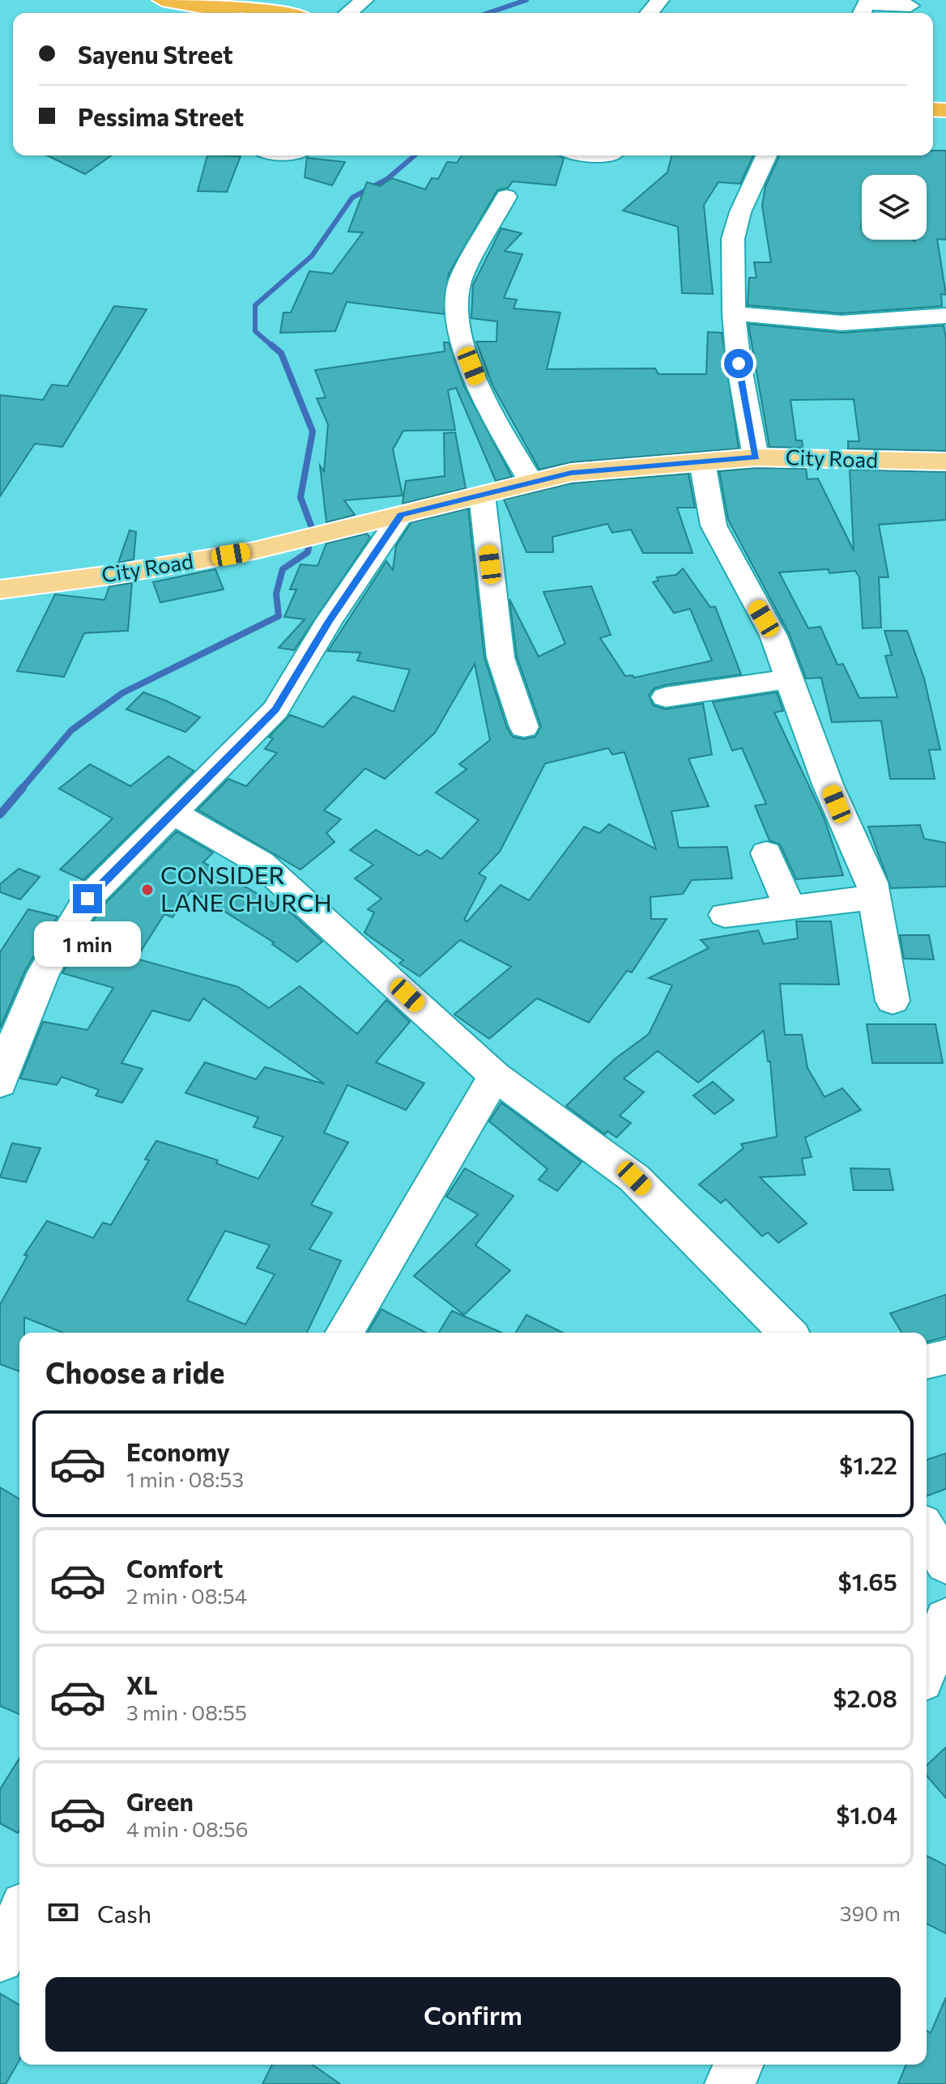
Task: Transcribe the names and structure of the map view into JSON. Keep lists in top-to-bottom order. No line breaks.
{"streets":{"main road":["City Road"]},"places":["CONSIDER LANE CHURCH"],"page":{"banner":["Sayenu Street","Pessima Street"],"bubble":"1 min","heading":"Choose a ride","list":[{"name":"Economy","note":"1 min · 08:53","value":"$1.22"},{"name":"Comfort","note":"2 min · 08:54","value":"$1.65"},{"name":"XL","note":"3 min · 08:55","value":"$2.08"},{"name":"Green","note":"4 min · 08:56","value":"$1.04"}],"pay":["Cash","390 m"],"buttons":"Confirm"}}
